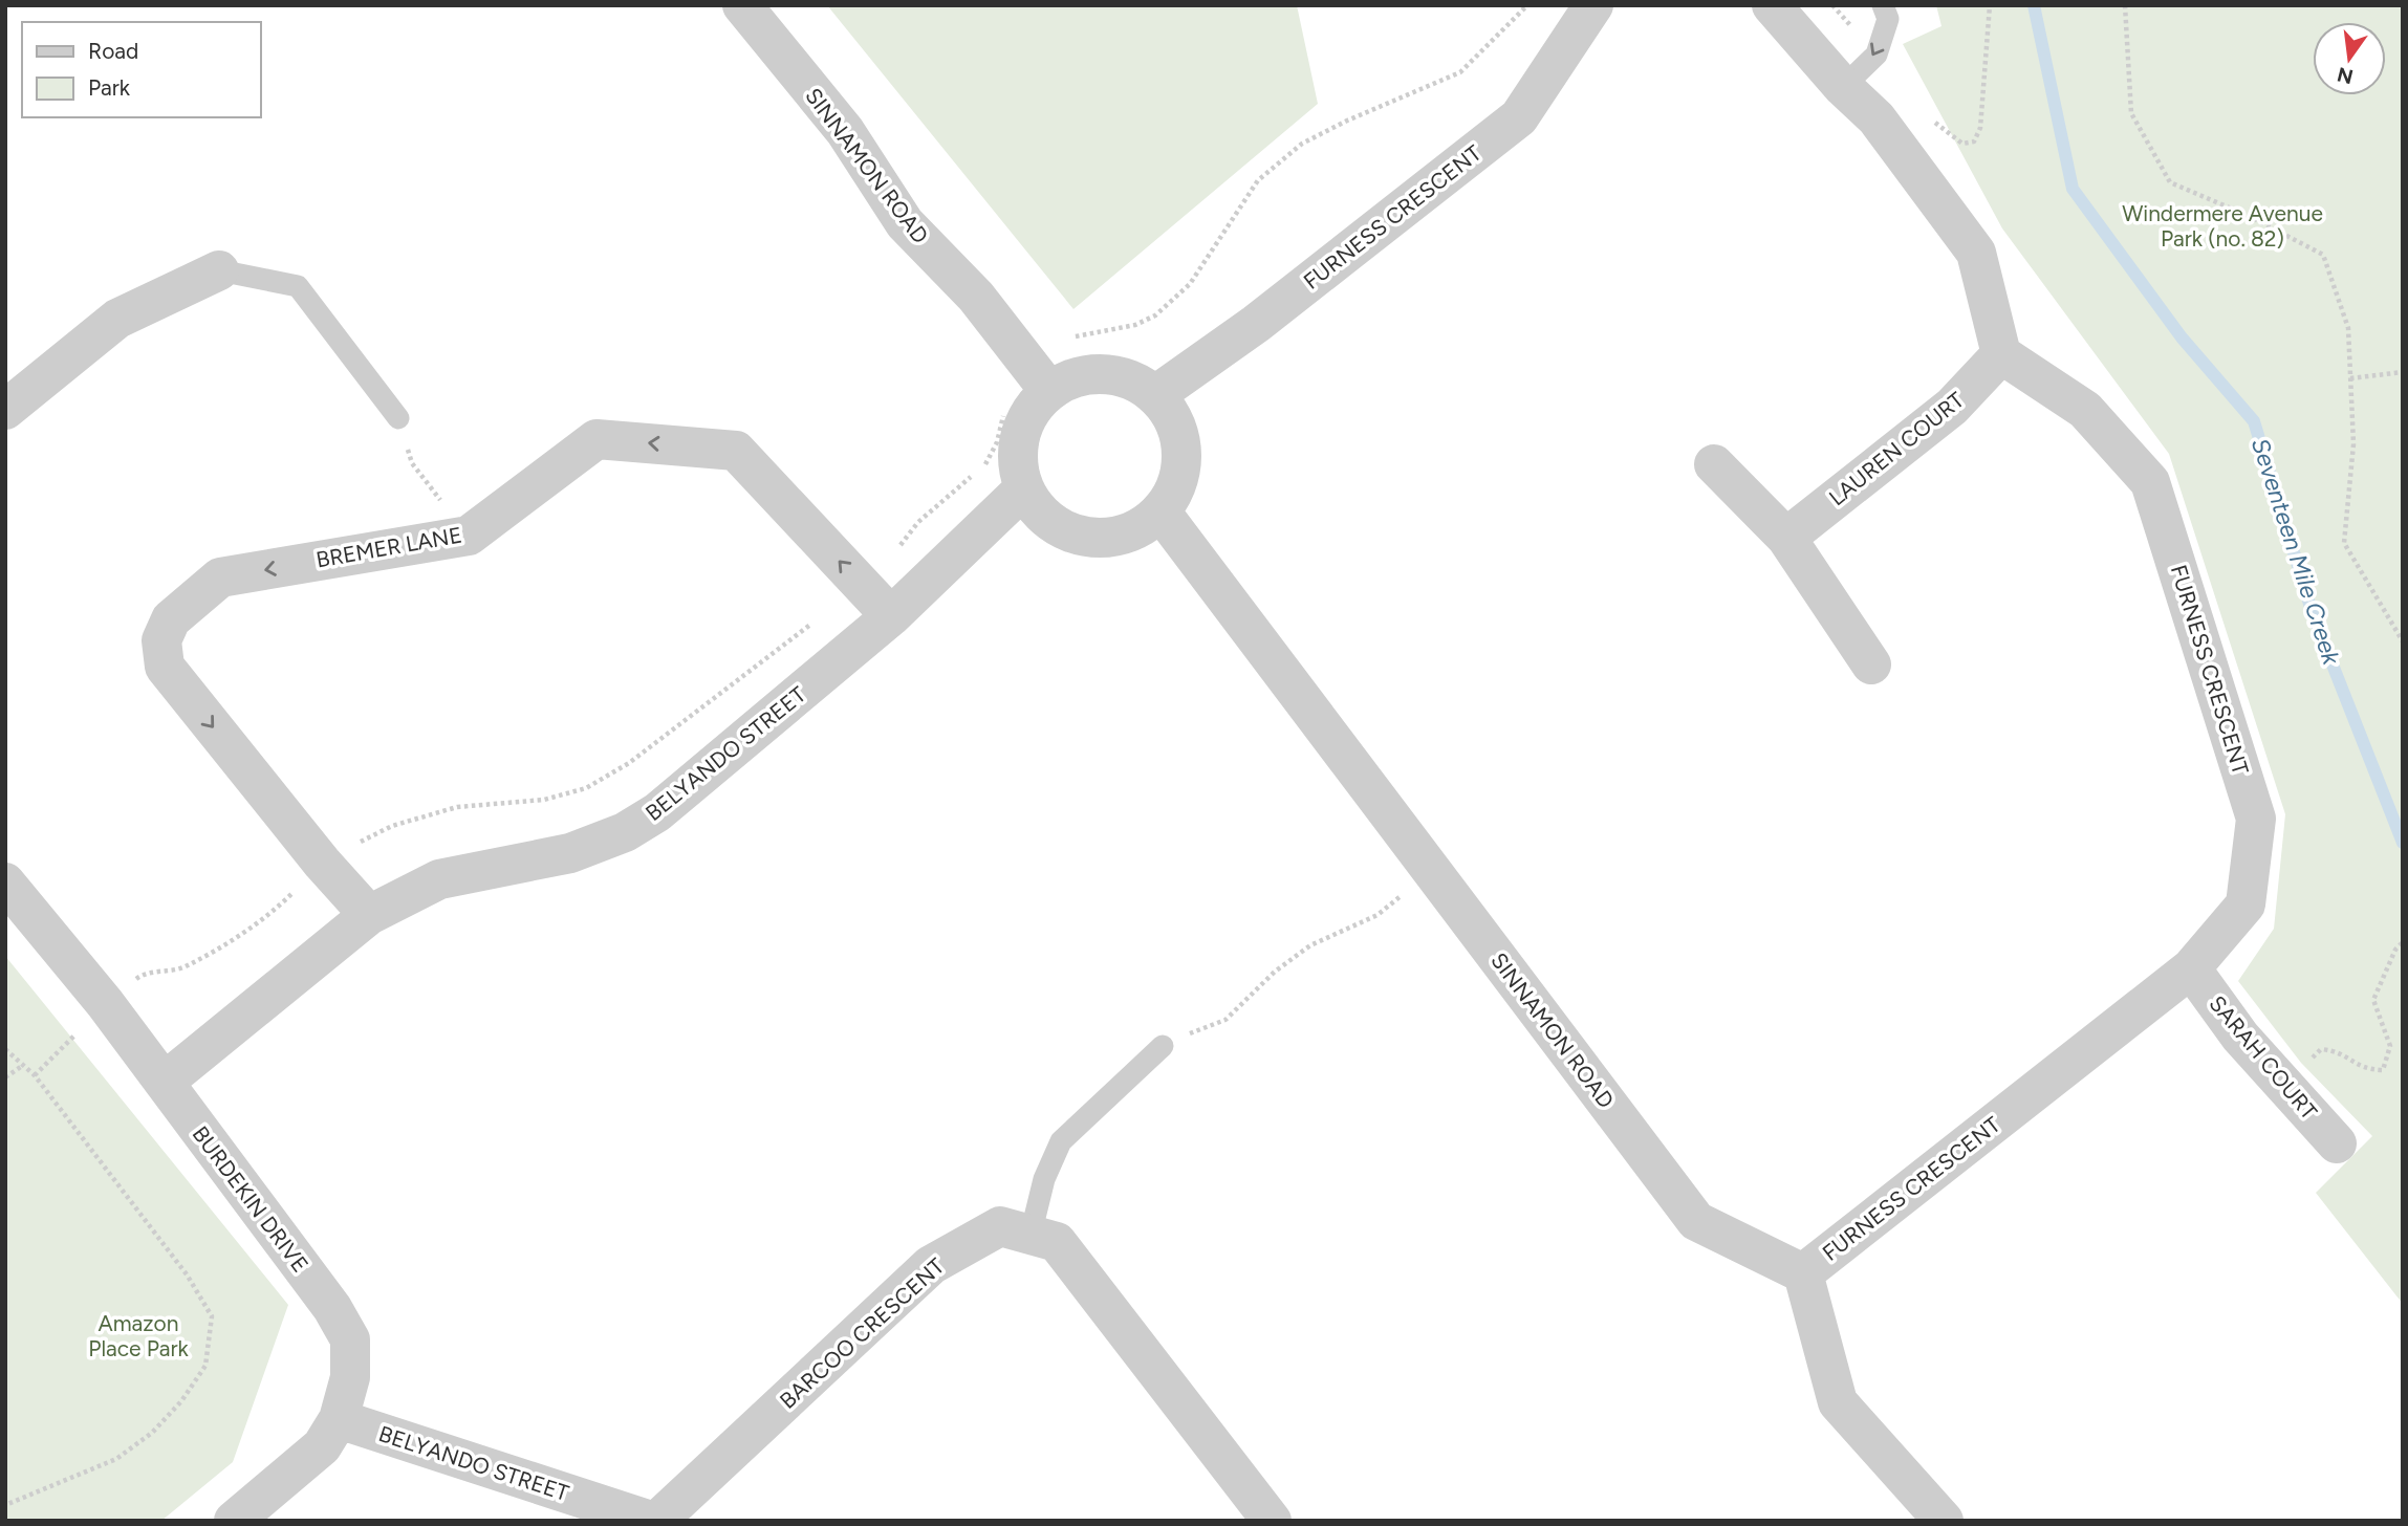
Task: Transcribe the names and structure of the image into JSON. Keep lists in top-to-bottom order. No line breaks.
{"streets":{"street":["SINNAMON ROAD","FURNESS CRESCENT","LAUREN COURT","BREMER LANE","BELYANDO STREET","SARAH COURT","BURDEKIN DRIVE","BARCOO CRESCENT"]},"crossings":[["SINNAMON ROAD","FURNESS CRESCENT"],["SINNAMON ROAD","BELYANDO STREET"],["FURNESS CRESCENT","LAUREN COURT"],["FURNESS CRESCENT","BELYANDO STREET"],["FURNESS CRESCENT","SARAH COURT"],["BREMER LANE","BELYANDO STREET"],["BELYANDO STREET","BURDEKIN DRIVE"],["BELYANDO STREET","BARCOO CRESCENT"]],"water":["Seventeen Mile Creek"],"parks":["Windermere Avenue Park (no. 82)","Amazon Place Park"],"legend":["Road","Park"],"north":"bottom"}
